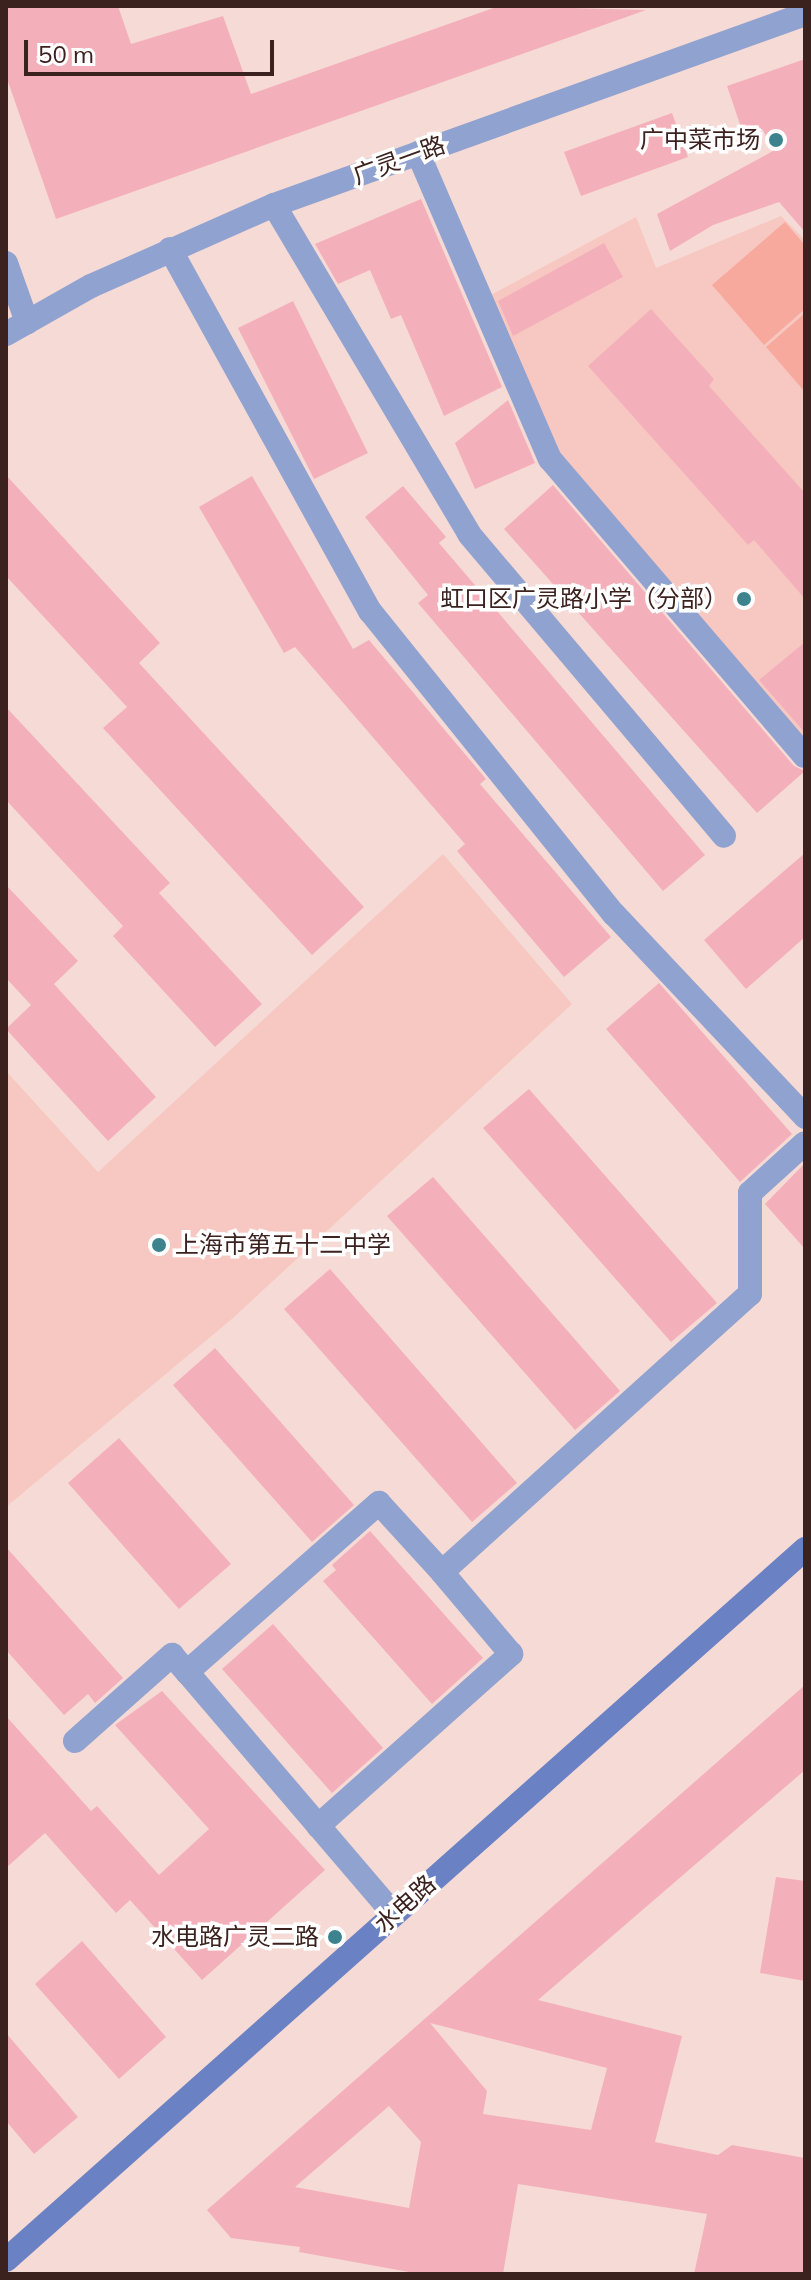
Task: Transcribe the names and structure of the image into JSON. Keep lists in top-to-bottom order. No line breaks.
{"streets":{"main road":["水电路"],"street":["广灵一路"]},"places":["广中菜市场","虹口区广灵路小学（分部）","上海市第五十二中学","水电路广灵二路"],"scale_bar":"50 m"}
